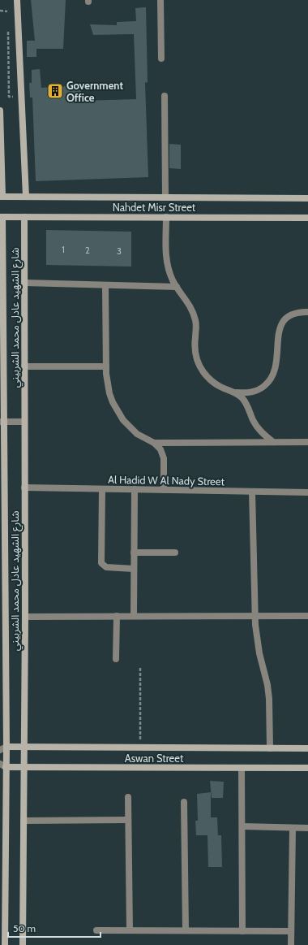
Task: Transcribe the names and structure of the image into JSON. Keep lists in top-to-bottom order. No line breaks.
{"streets":{"street":["Nahdet Misr Street","شارع الشهيد عادل محمد الشربيني","Al Hadid W Al Nady Street","Aswan Street"]},"crossings":[["Nahdet Misr Street","شارع الشهيد عادل محمد الشربيني"],["شارع الشهيد عادل محمد الشربيني","Al Hadid W Al Nady Street"],["شارع الشهيد عادل محمد الشربيني","Aswan Street"]],"places":{"building":["Government Office"]},"house_numbers":["1","2","3"],"scale_bar":"50 m"}
